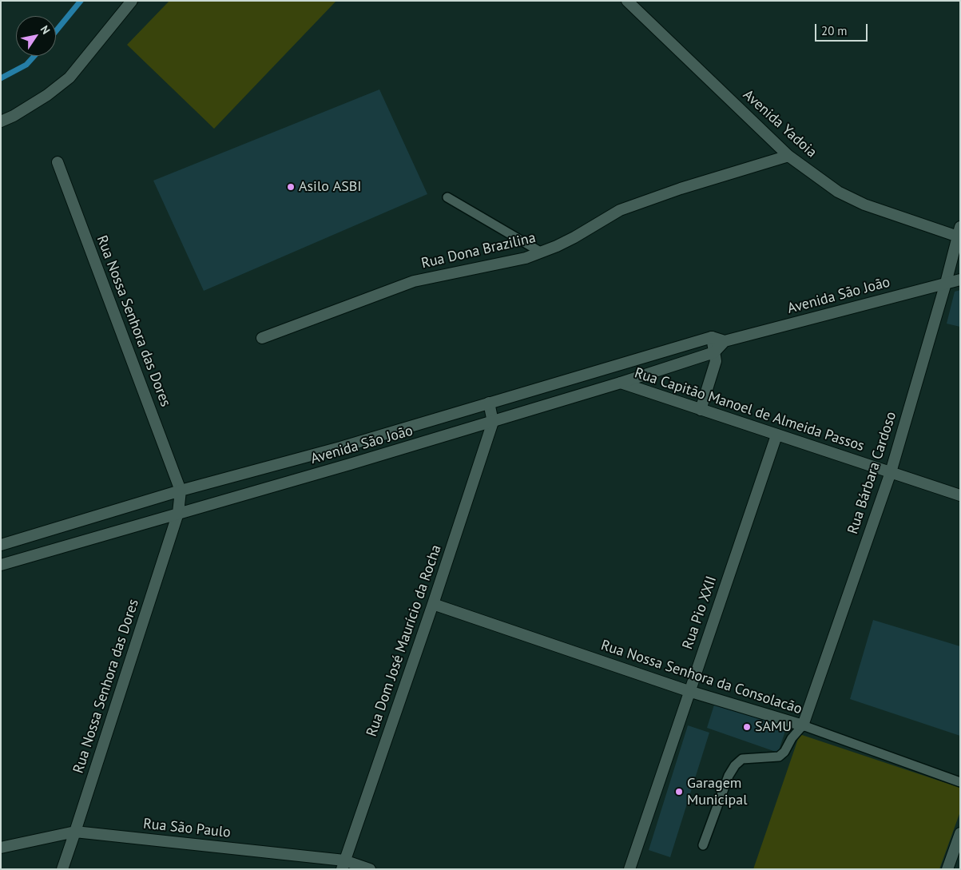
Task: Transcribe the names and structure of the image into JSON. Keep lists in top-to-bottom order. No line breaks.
{"streets":{"street":["Avenida Yadoia","Rua Dona Brazilina","Avenida São João","Rua Nossa Senhora das Dores","Rua Capitão Manoel de Almeida Passos","Rua Bárbara Cardoso","Rua Pio XXII","Rua Dom José Maurício da Rocha","Rua Nossa Senhora da Consolacão","Rua São Paulo"]},"crossings":[["Avenida Yadoia","Rua Dona Brazilina"],["Avenida Yadoia","Rua Bárbara Cardoso"],["Avenida São João","Rua Nossa Senhora das Dores"],["Avenida São João","Rua Capitão Manoel de Almeida Passos"],["Avenida São João","Rua Bárbara Cardoso"],["Avenida São João","Rua Dom José Maurício da Rocha"],["Rua Nossa Senhora das Dores","Rua São Paulo"],["Rua Capitão Manoel de Almeida Passos","Rua Bárbara Cardoso"],["Rua Capitão Manoel de Almeida Passos","Rua Pio XXII"],["Rua Bárbara Cardoso","Rua Nossa Senhora da Consolacão"],["Rua Pio XXII","Rua Nossa Senhora da Consolacão"],["Rua Dom José Maurício da Rocha","Rua Nossa Senhora da Consolacão"],["Rua Dom José Maurício da Rocha","Rua São Paulo"]],"places":["Asilo ASBI","SAMU","Garagem Municipal"],"scale_bar":"20 m","north":"top right"}
